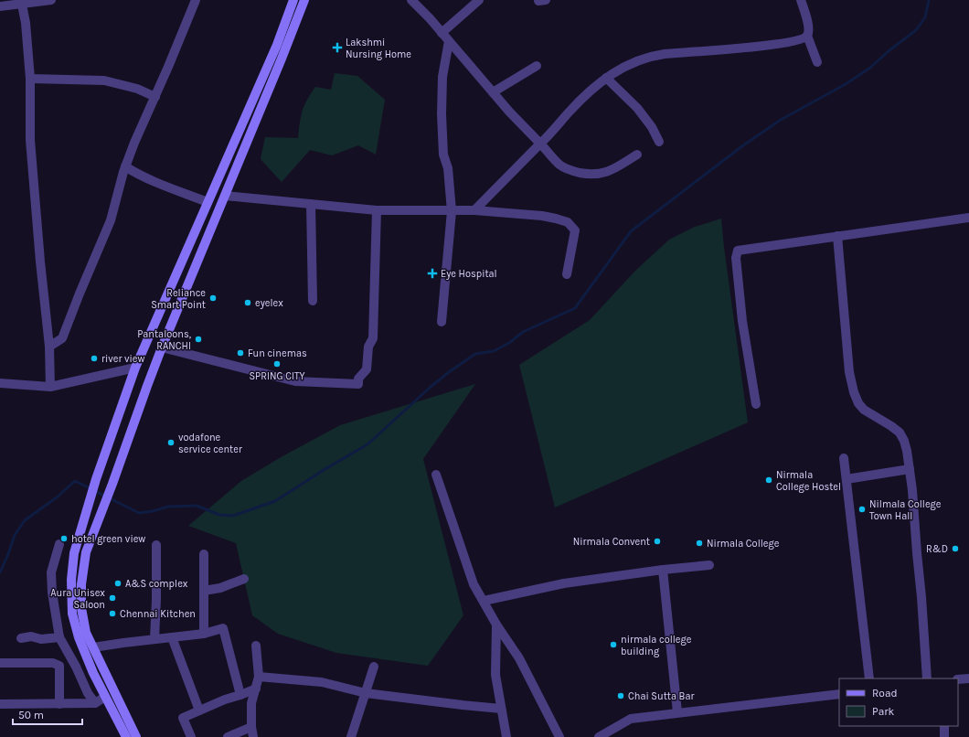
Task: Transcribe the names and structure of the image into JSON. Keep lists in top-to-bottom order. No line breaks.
{"places":{"health":["Lakshmi Nursing Home","Eye Hospital"],"other":["Reliance Smart Point","eyelex","Pantaloons, RANCHI","Fun cinemas","river view","SPRING CITY","vodafone service center","Nirmala College Hostel","Nilmala College Town Hall","hotel green view","Nirmala Convent","Nirmala College","R&D","A&S complex","Aura Unisex Saloon","Chennai Kitchen","nirmala college building","Chai Sutta Bar"]},"legend":["Road","Park"],"scale_bar":"50 m"}
